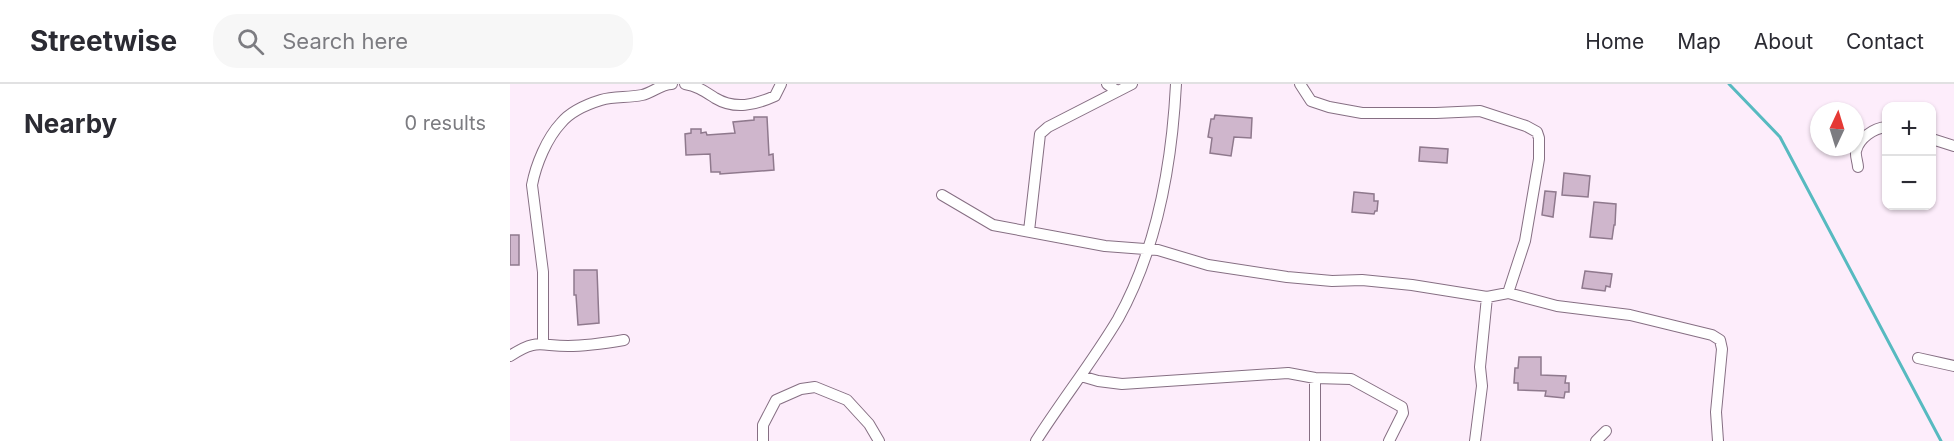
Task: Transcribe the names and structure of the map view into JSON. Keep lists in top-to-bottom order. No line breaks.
{"north":"top","page":{"header":"Streetwise","search":"Search here","nav":["Home","Map","About","Contact"],"heading":["Nearby","0 results"],"map_buttons":["+","−"]}}
